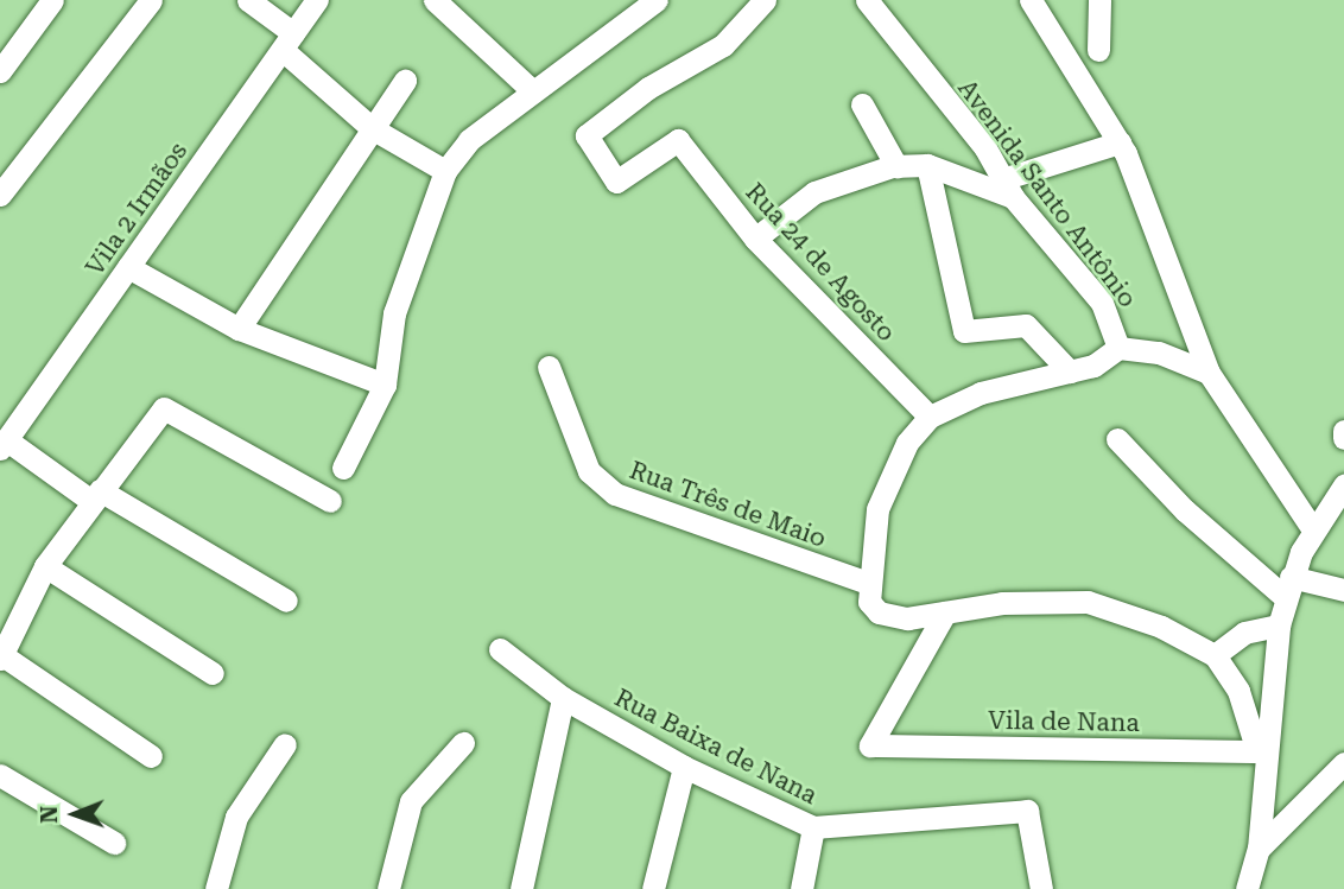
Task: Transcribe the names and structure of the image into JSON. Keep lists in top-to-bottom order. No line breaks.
{"streets":{"street":["Avenida Santo Antônio","Vila 2 Irmãos","Rua 24 de Agosto","Rua Três de Maio","Vila de Nana","Rua Baixa de Nana"]},"north":"left"}
